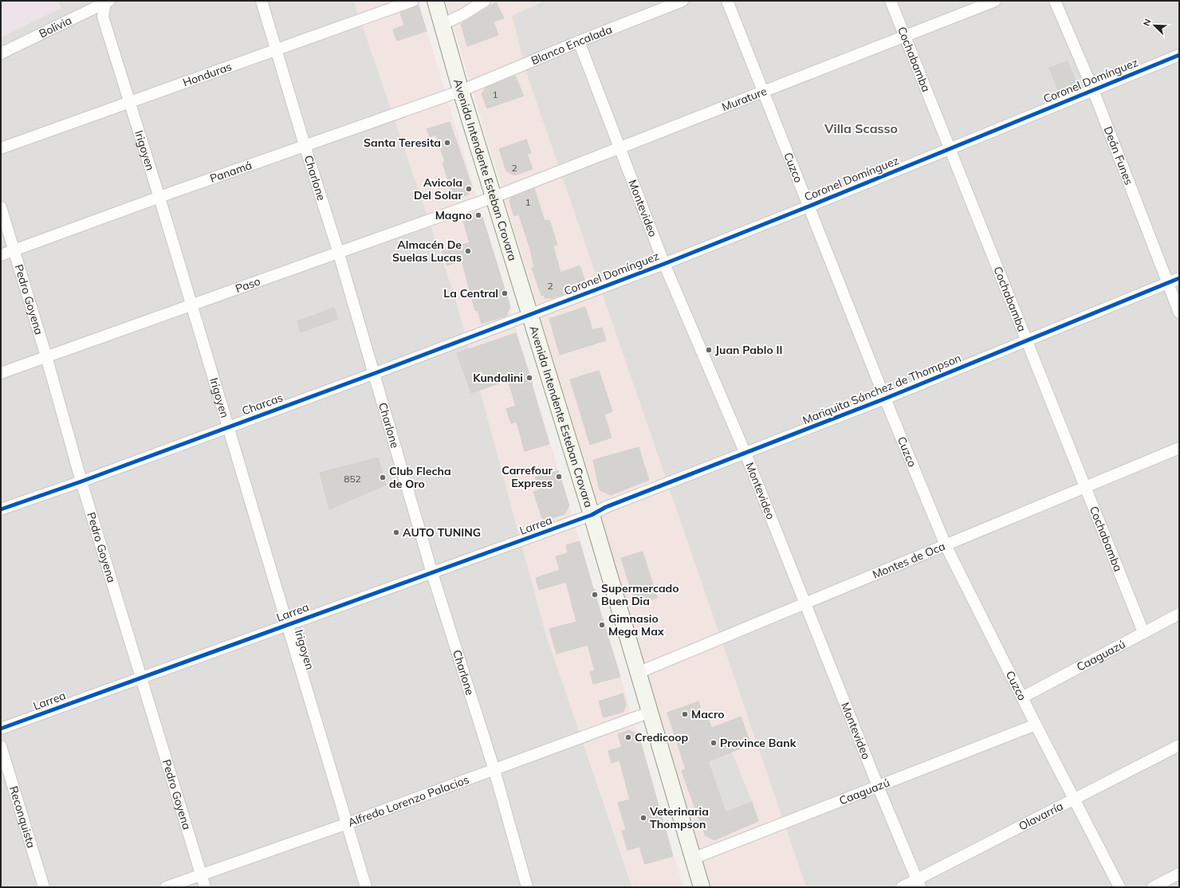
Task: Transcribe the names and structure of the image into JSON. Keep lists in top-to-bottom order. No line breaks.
{"streets":{"main road":["Avenida Intendente Esteban Crovara"],"street":["Bolivia","Blanco Encalada","Cochabamba","Honduras","Coronel Domínguez","Murature","Irigoyen","Deán Funes","Cuzco","Panamá","Charlone","Montevideo","Paso","Pedro Goyena","Mariquita Sánchez de Thompson","Charcas","Larrea","Montes de Oca","Caaguazú","Alfredo Lorenzo Palacios","Olavarría","Reconquista"]},"crossings":[["Bolivia","Irigoyen"],["Blanco Encalada","Avenida Intendente Esteban Crovara"],["Blanco Encalada","Panamá"],["Blanco Encalada","Montevideo"],["Cochabamba","Coronel Domínguez"],["Cochabamba","Murature"],["Cochabamba","Mariquita Sánchez de Thompson"],["Cochabamba","Montes de Oca"],["Cochabamba","Caaguazú"],["Honduras","Irigoyen"],["Honduras","Charlone"],["Coronel Domínguez","Deán Funes"],["Coronel Domínguez","Cuzco"],["Coronel Domínguez","Avenida Intendente Esteban Crovara"],["Coronel Domínguez","Montevideo"],["Coronel Domínguez","Charcas"],["Murature","Cuzco"],["Murature","Avenida Intendente Esteban Crovara"],["Murature","Montevideo"],["Murature","Paso"],["Irigoyen","Panamá"],["Irigoyen","Paso"],["Irigoyen","Charcas"],["Irigoyen","Larrea"],["Irigoyen","Alfredo Lorenzo Palacios"],["Deán Funes","Mariquita Sánchez de Thompson"],["Cuzco","Mariquita Sánchez de Thompson"],["Cuzco","Montes de Oca"],["Cuzco","Caaguazú"],["Cuzco","Olavarría"],["Avenida Intendente Esteban Crovara","Panamá"],["Avenida Intendente Esteban Crovara","Paso"],["Avenida Intendente Esteban Crovara","Mariquita Sánchez de Thompson"],["Avenida Intendente Esteban Crovara","Charcas"],["Avenida Intendente Esteban Crovara","Larrea"],["Avenida Intendente Esteban Crovara","Montes de Oca"],["Avenida Intendente Esteban Crovara","Caaguazú"],["Avenida Intendente Esteban Crovara","Alfredo Lorenzo Palacios"],["Panamá","Charlone"],["Panamá","Pedro Goyena"],["Charlone","Paso"],["Charlone","Charcas"],["Charlone","Larrea"],["Charlone","Alfredo Lorenzo Palacios"],["Montevideo","Mariquita Sánchez de Thompson"],["Montevideo","Montes de Oca"],["Montevideo","Caaguazú"],["Montevideo","Olavarría"],["Paso","Pedro Goyena"],["Pedro Goyena","Charcas"],["Pedro Goyena","Larrea"],["Pedro Goyena","Alfredo Lorenzo Palacios"],["Mariquita Sánchez de Thompson","Larrea"]],"districts":["Villa Scasso"],"places":["Santa Teresita","Avicola Del Solar","Magno","Almacén De Suelas Lucas","La Central","Juan Pablo II","Kundalini","Carrefour Express","Club Flecha de Oro","AUTO TUNING","Supermercado Buen Dia","Gimnasio Mega Max","Macro","Credicoop","Province Bank","Veterinaria Thompson"],"house_numbers":["1","2","1","2","852"],"north":"top left"}
